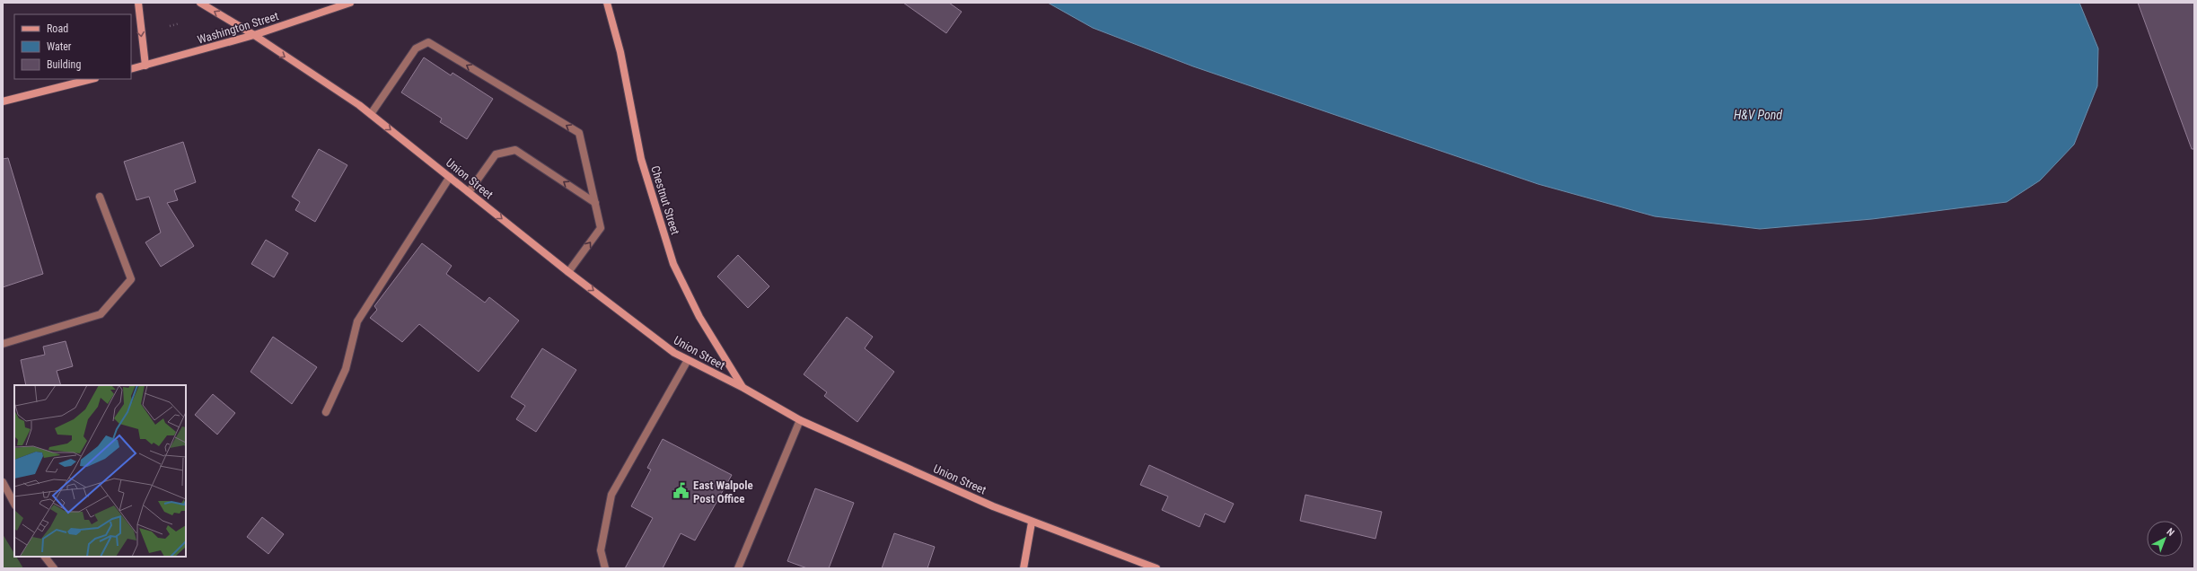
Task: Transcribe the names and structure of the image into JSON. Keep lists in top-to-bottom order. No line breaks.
{"streets":{"main road":["Washington Street","Union Street","Chestnut Street"]},"crossings":[["Washington Street","Union Street"],["Union Street","Chestnut Street"]],"water":["H&V Pond"],"places":{"public building":["East Walpole Post Office"]},"legend":["Road","Water","Building"],"north":"top right"}
